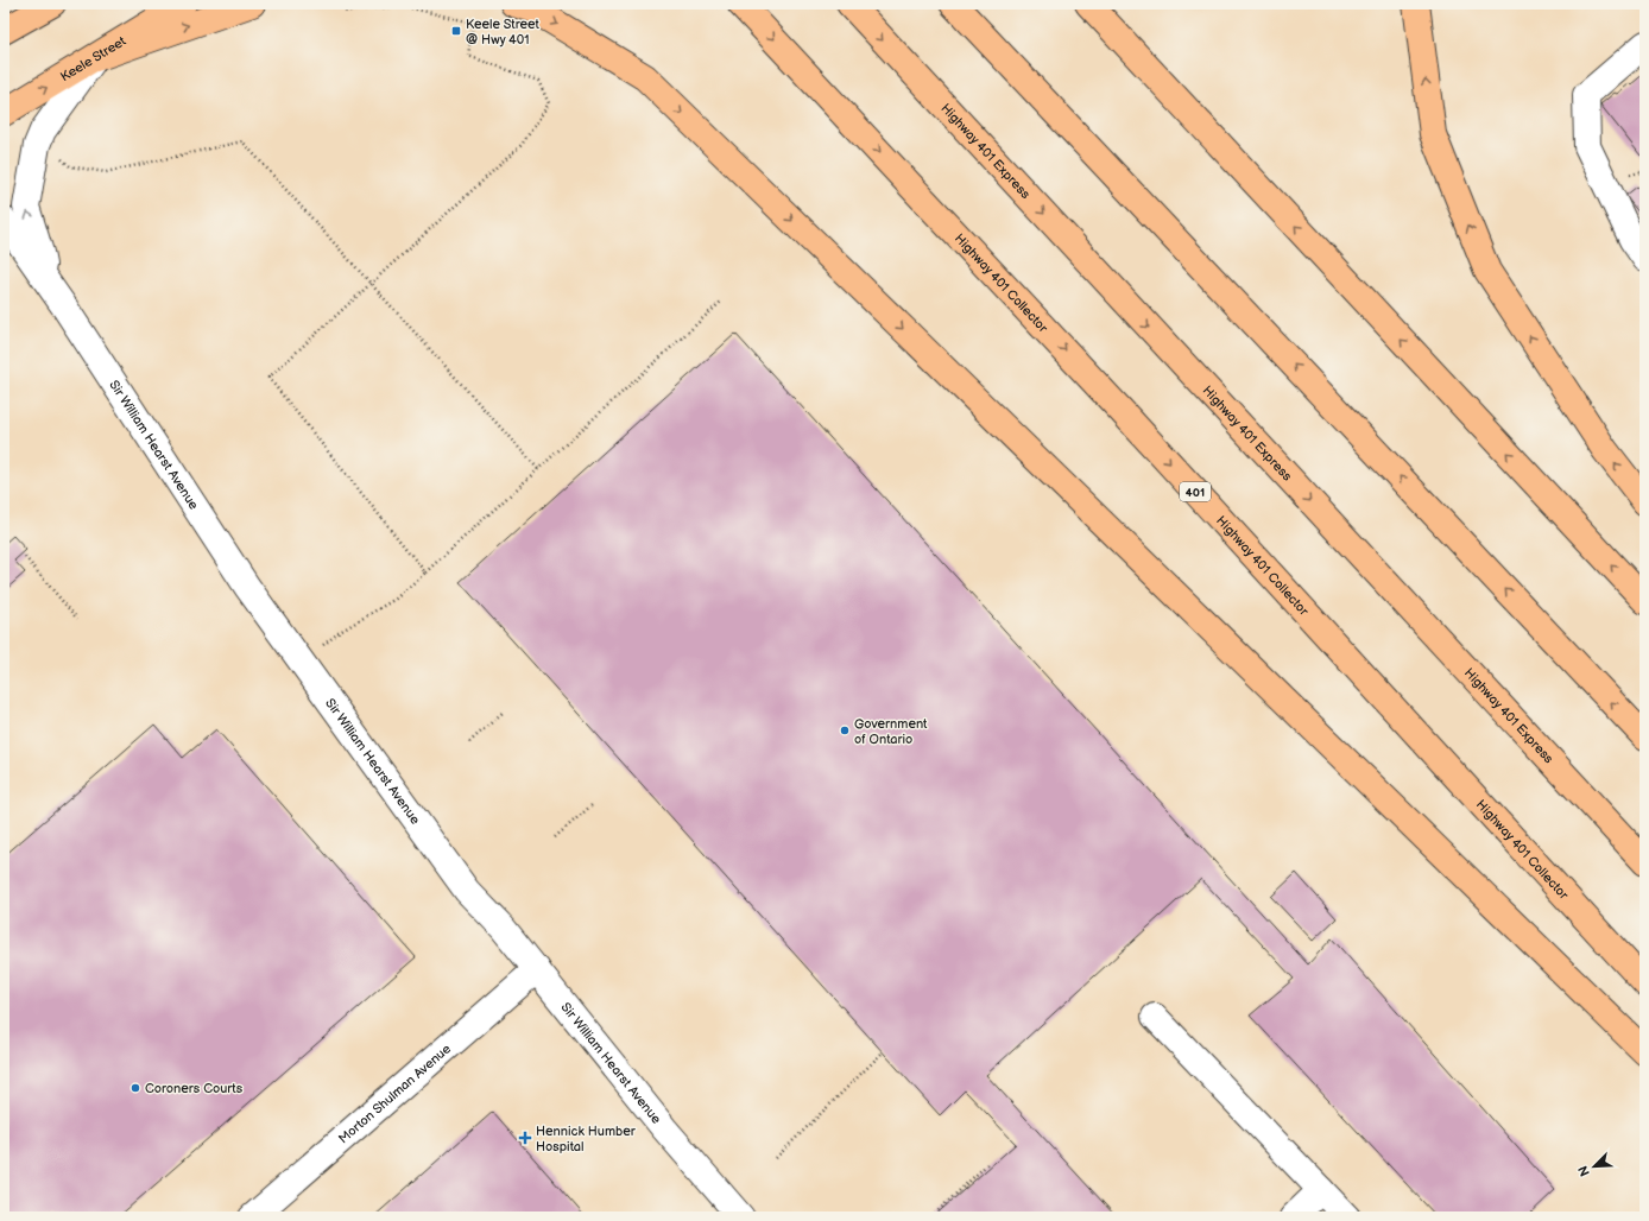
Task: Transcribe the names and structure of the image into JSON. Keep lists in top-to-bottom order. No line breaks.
{"streets":{"main road":["Keele Street","Highway 401 Express","Highway 401 Collector","401"],"street":["Sir William Hearst Avenue","Morton Shulman Avenue"]},"crossings":[["Keele Street","Sir William Hearst Avenue"],["Sir William Hearst Avenue","Morton Shulman Avenue"]],"places":{"transit":["Keele Street @ Hwy 401"],"other":["Government of Ontario","Coroners Courts"],"health":["Hennick Humber Hospital"]},"north":"bottom left"}
